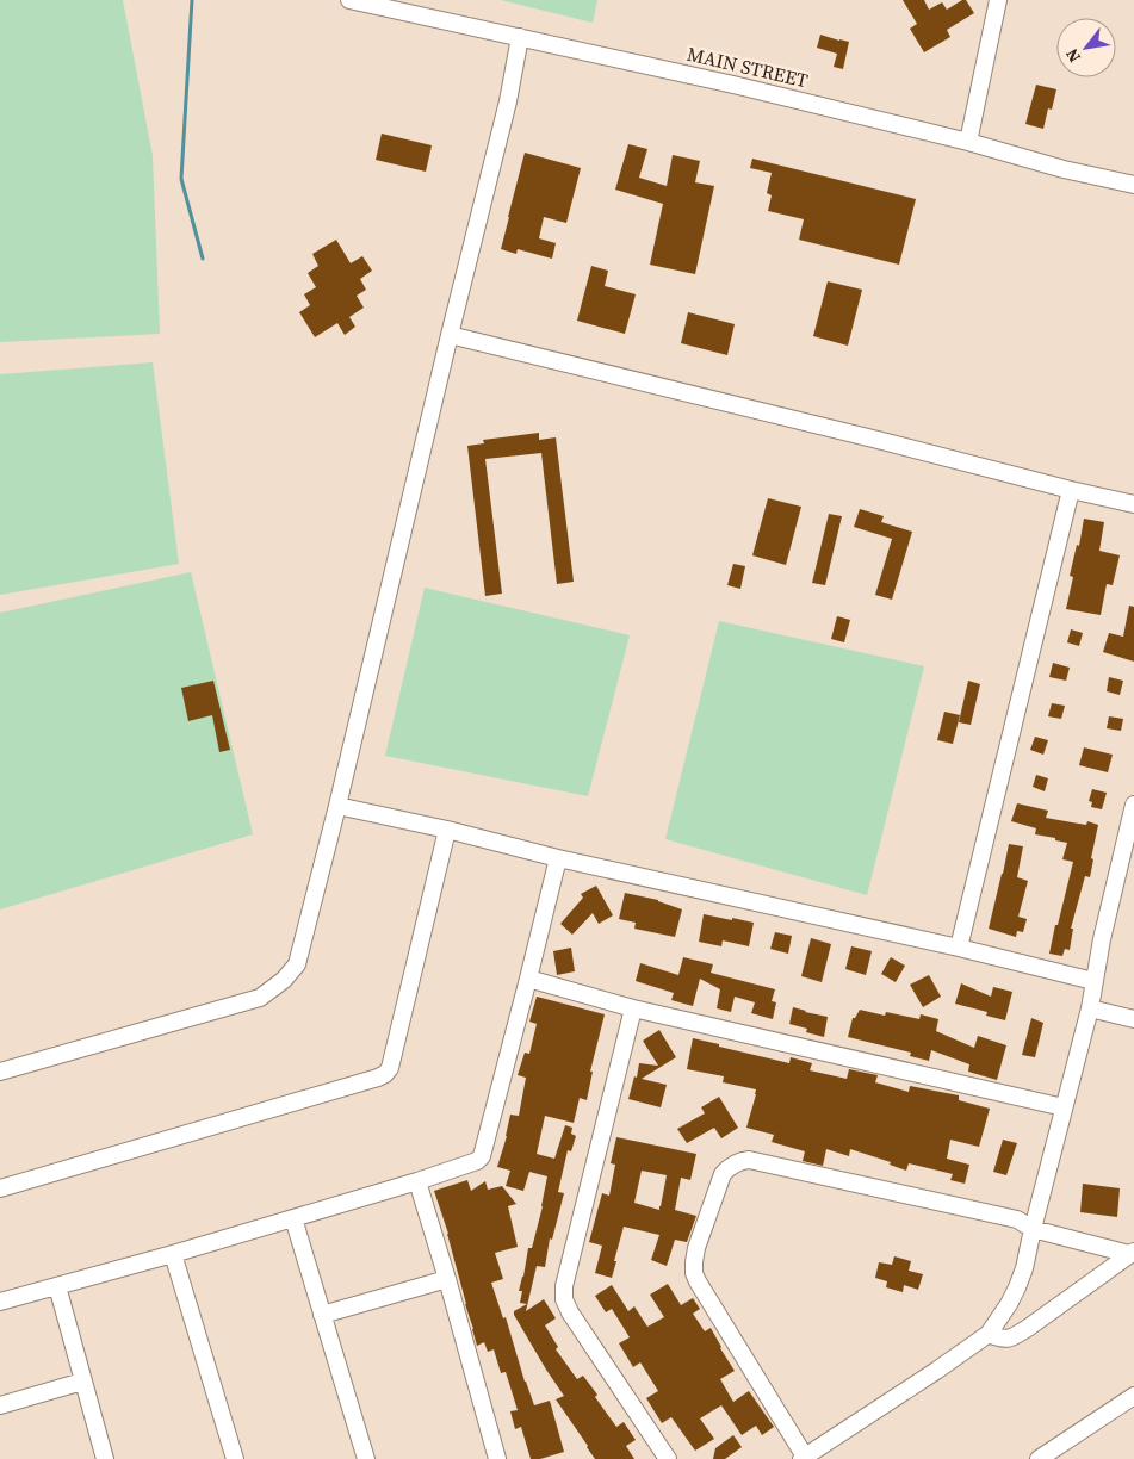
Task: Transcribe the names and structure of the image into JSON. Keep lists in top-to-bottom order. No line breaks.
{"streets":{"street":["MAIN STREET"]},"north":"bottom left"}
